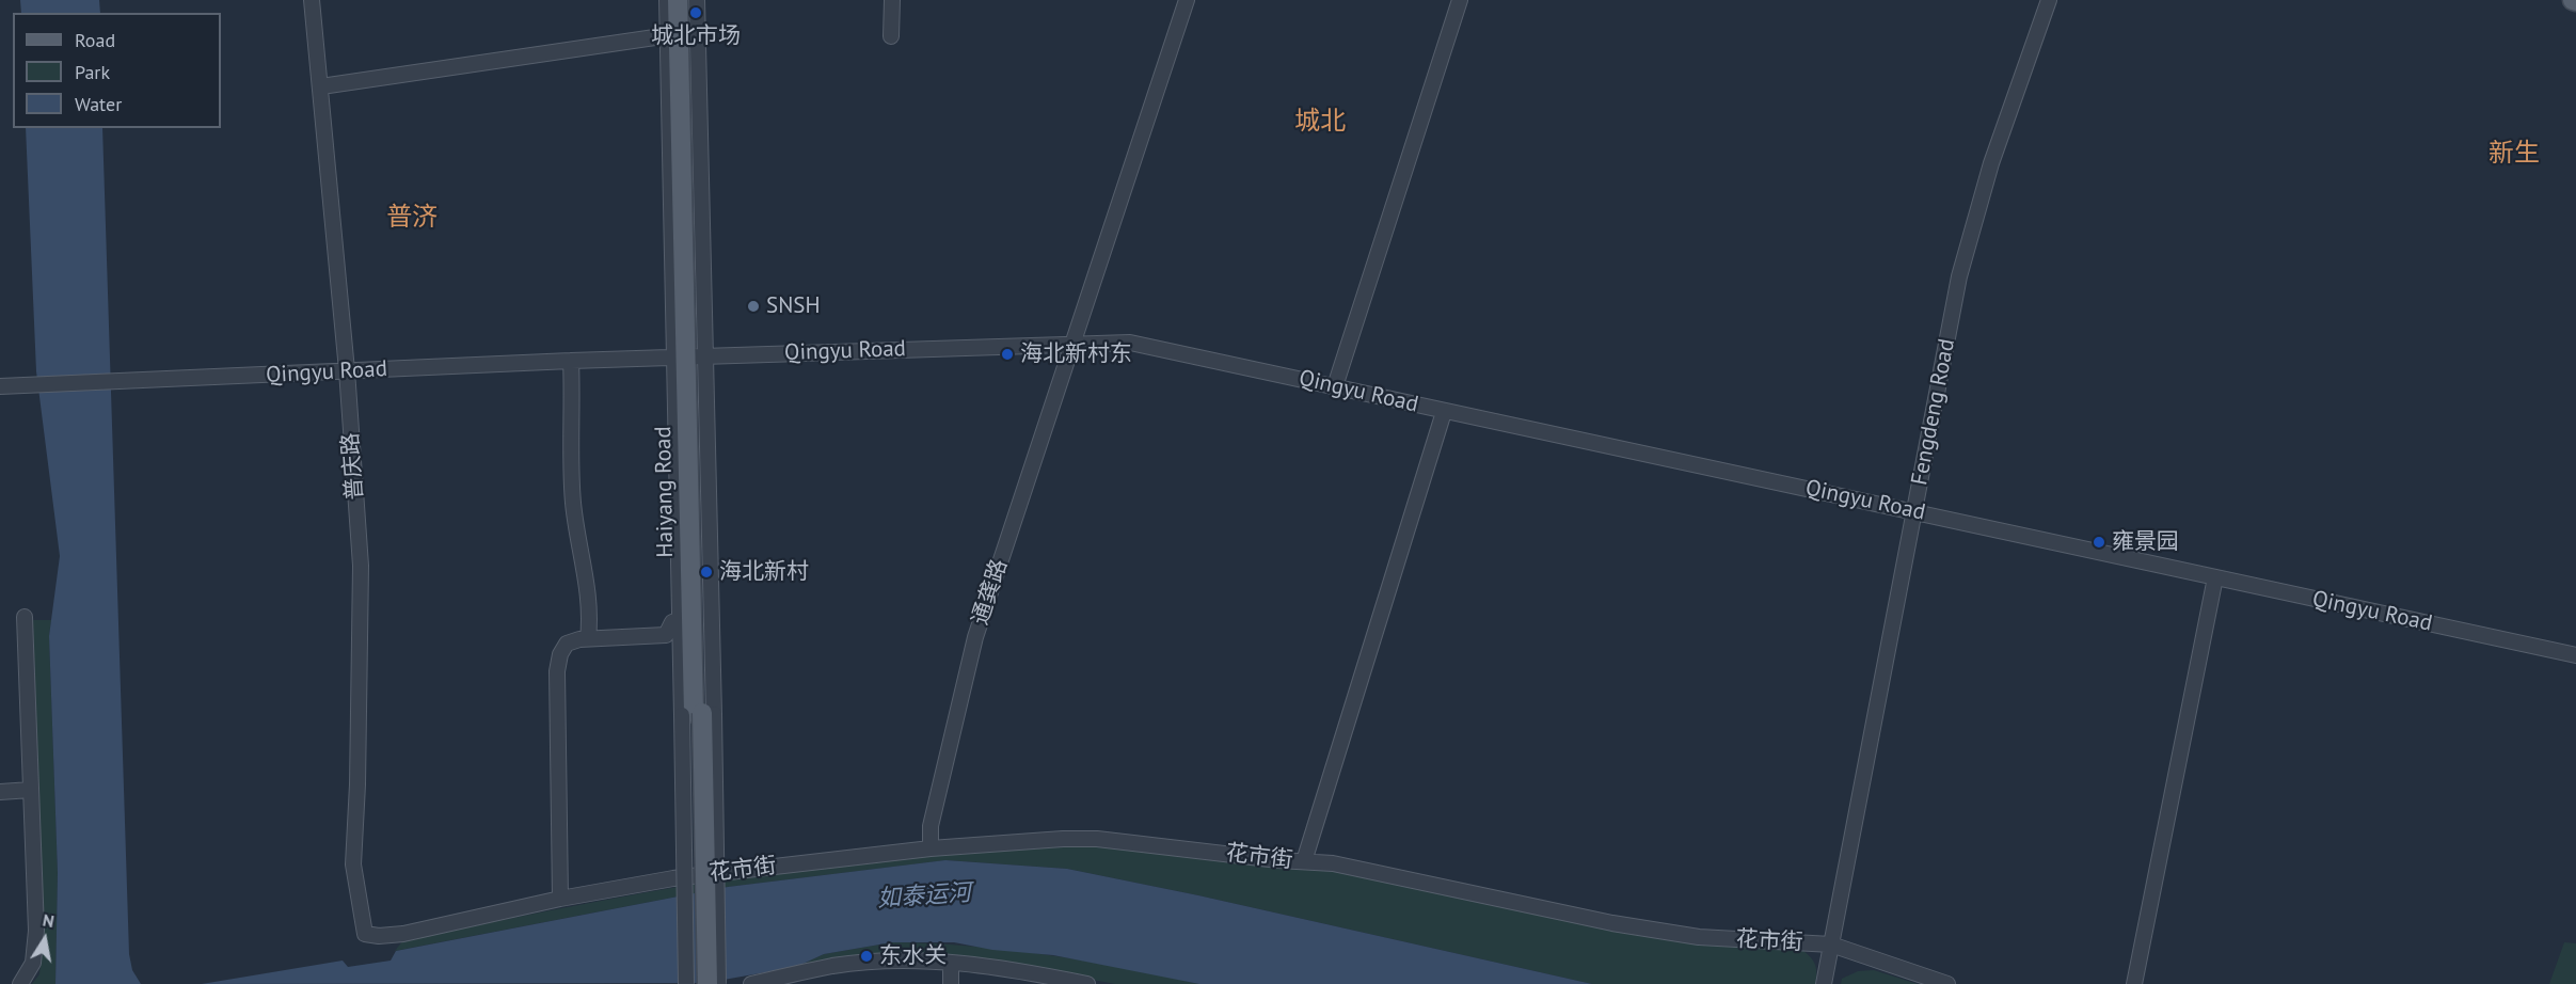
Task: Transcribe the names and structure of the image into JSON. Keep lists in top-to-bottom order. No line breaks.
{"streets":{"main road":["Haiyang Road"],"street":["Qingyu Road","Fengdeng Road","普庆路","通龚路","花市街"]},"crossings":[["Qingyu Road","Fengdeng Road"],["Qingyu Road","普庆路"],["Qingyu Road","Haiyang Road"],["Qingyu Road","通龚路"],["Fengdeng Road","花市街"],["普庆路","花市街"],["通龚路","花市街"]],"districts":["城北","新生","普济"],"water":["如泰运河"],"places":["城北市场","SNSH","海北新村东","雍景园","海北新村","东水关"],"legend":["Road","Park","Water"],"north":"top"}
